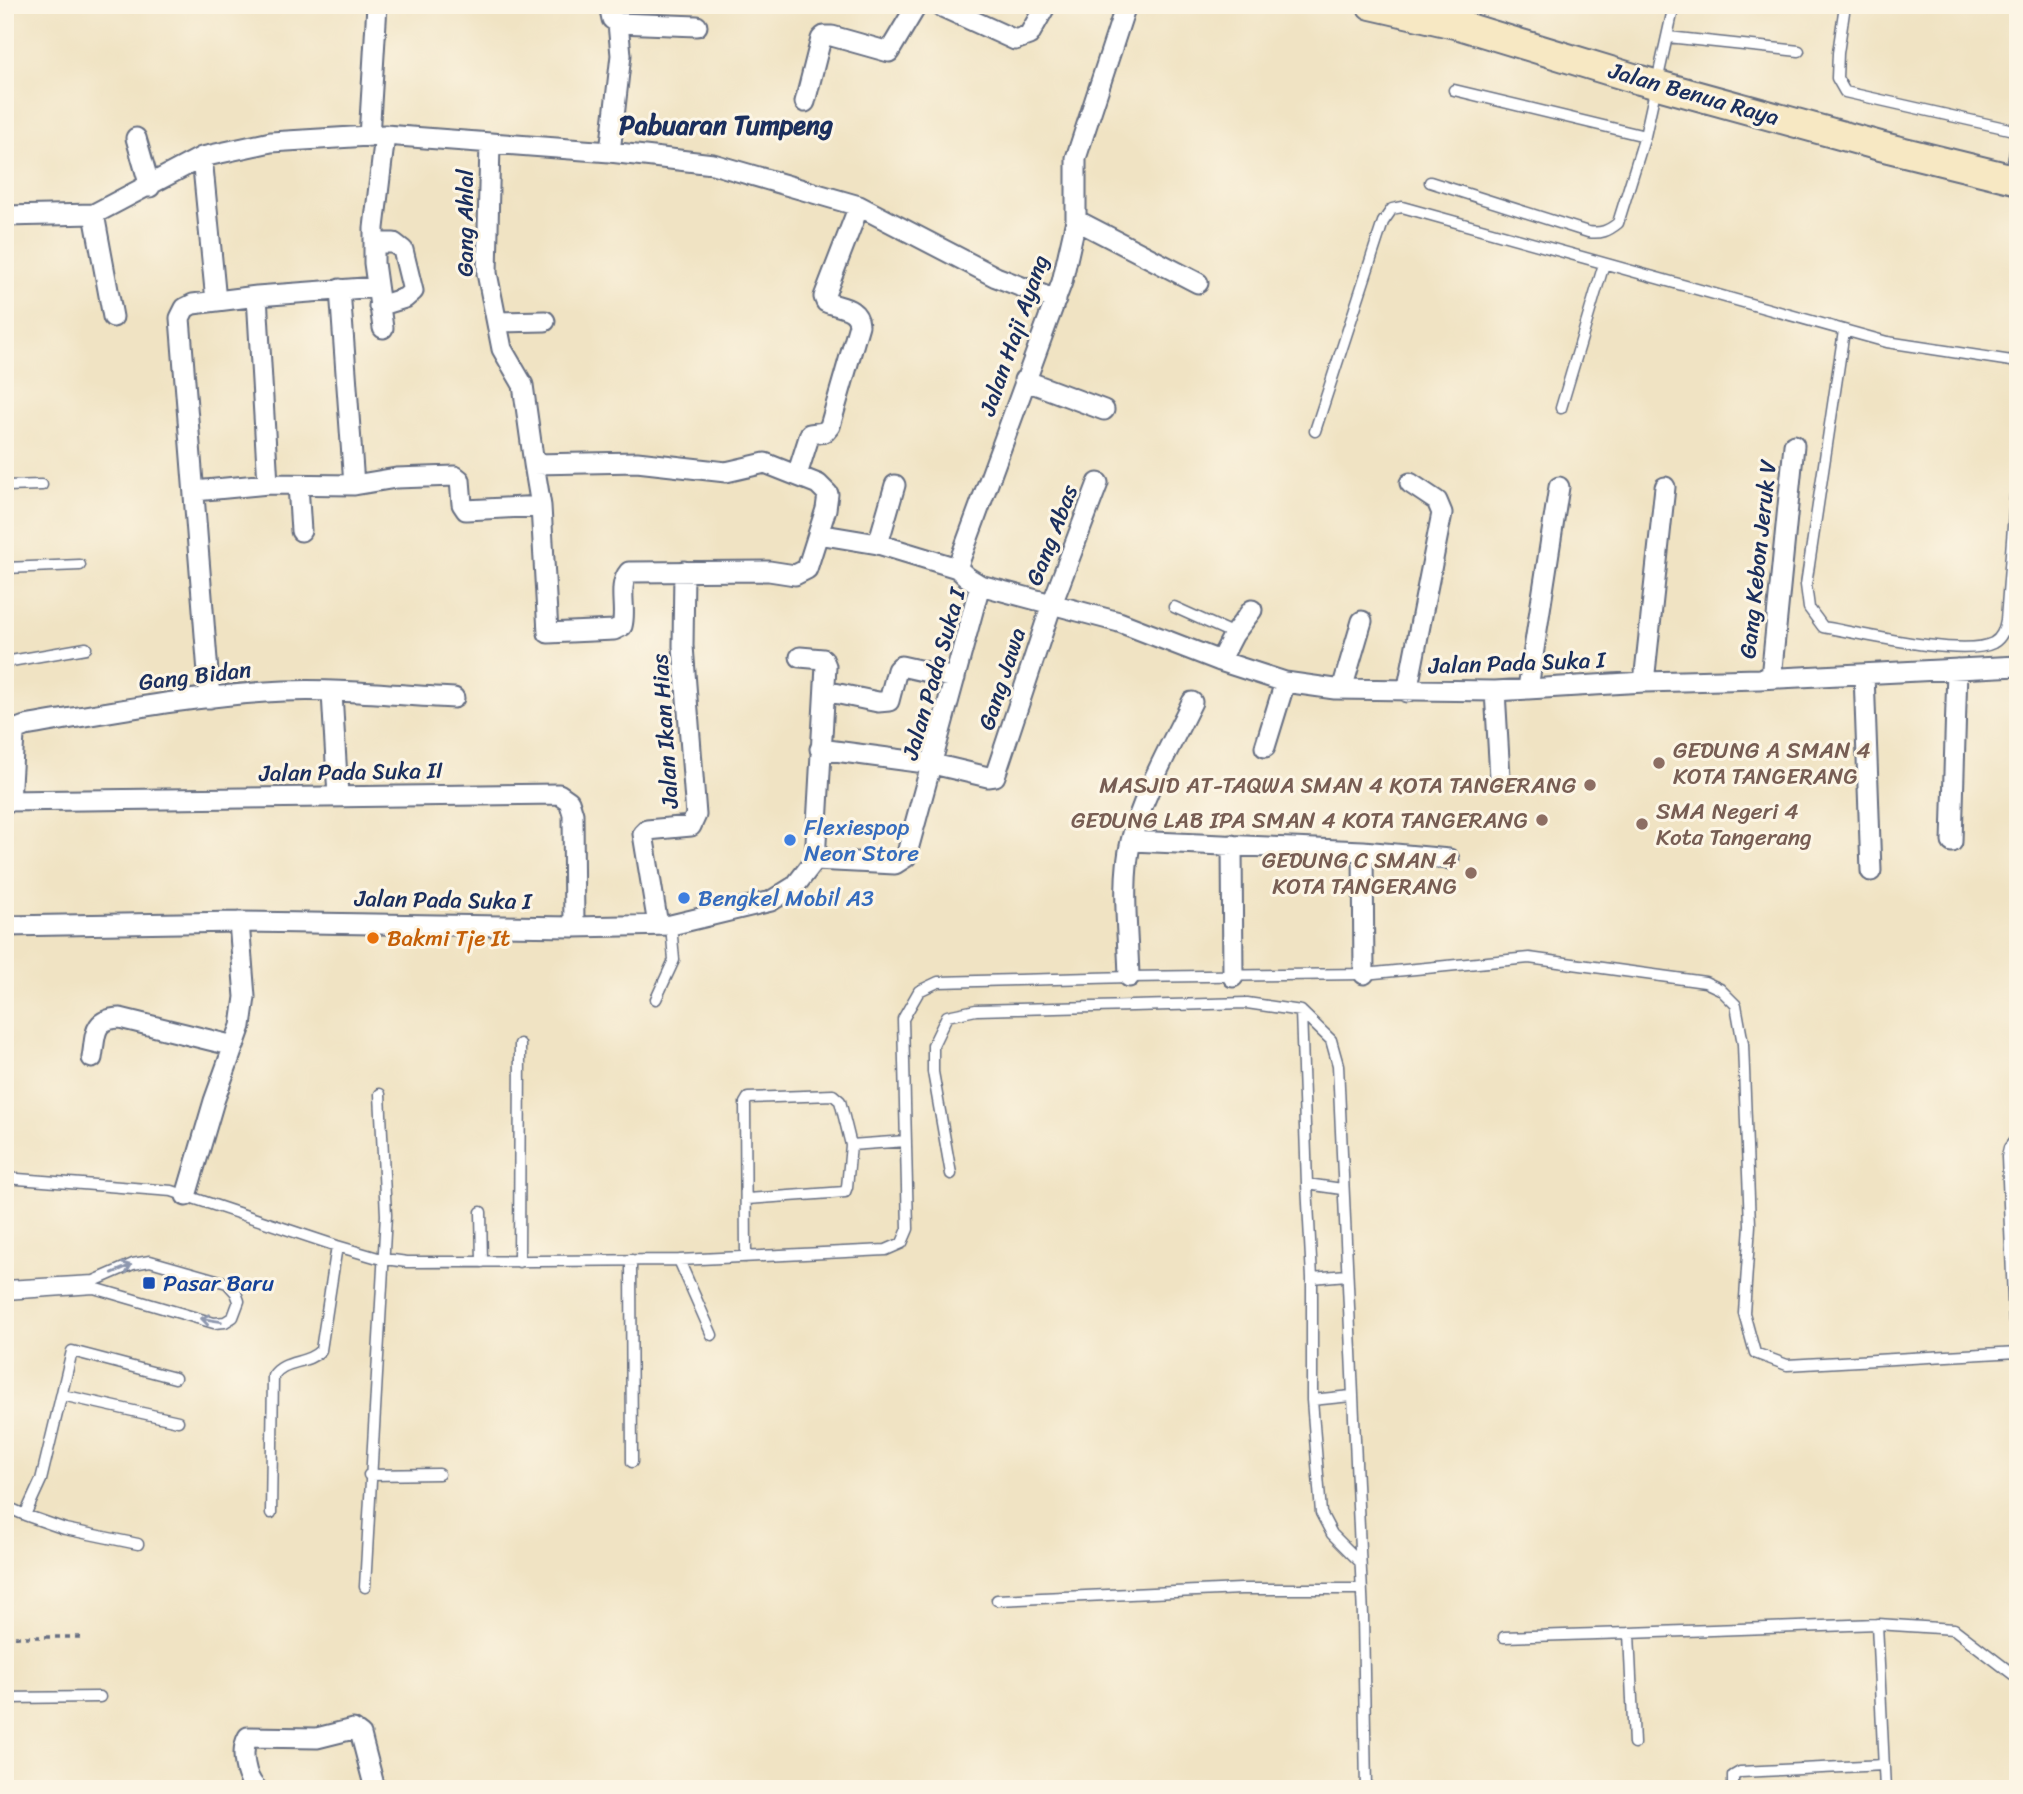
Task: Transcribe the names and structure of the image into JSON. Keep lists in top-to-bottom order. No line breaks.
{"streets":{"street":["Jalan Benua Raya","Gang Ahlal","Jalan Haji Ayang","Gang Abas","Gang Kebon Jeruk V","Jalan Pada Suka I","Gang Bidan","Gang Jawa","Jalan Ikan Hias","Jalan Pada Suka II"]},"crossings":[["Gang Ahlal","Jalan Ikan Hias"],["Gang Abas","Jalan Pada Suka I"],["Gang Abas","Gang Jawa"],["Gang Kebon Jeruk V","Jalan Pada Suka I"],["Jalan Pada Suka I","Gang Jawa"],["Jalan Pada Suka I","Jalan Ikan Hias"],["Jalan Pada Suka I","Jalan Pada Suka II"],["Gang Bidan","Jalan Pada Suka II"]],"districts":["Pabuaran Tumpeng"],"places":{"other":["GEDUNG A SMAN 4 KOTA TANGERANG","MASJID AT-TAQWA SMAN 4 KOTA TANGERANG","GEDUNG LAB IPA SMAN 4 KOTA TANGERANG","SMA Negeri 4 Kota Tangerang","Flexiespop Neon Store","GEDUNG C SMAN 4 KOTA TANGERANG","Bengkel Mobil A3","Bakmi Tje It"],"transit":["Pasar Baru"]}}
